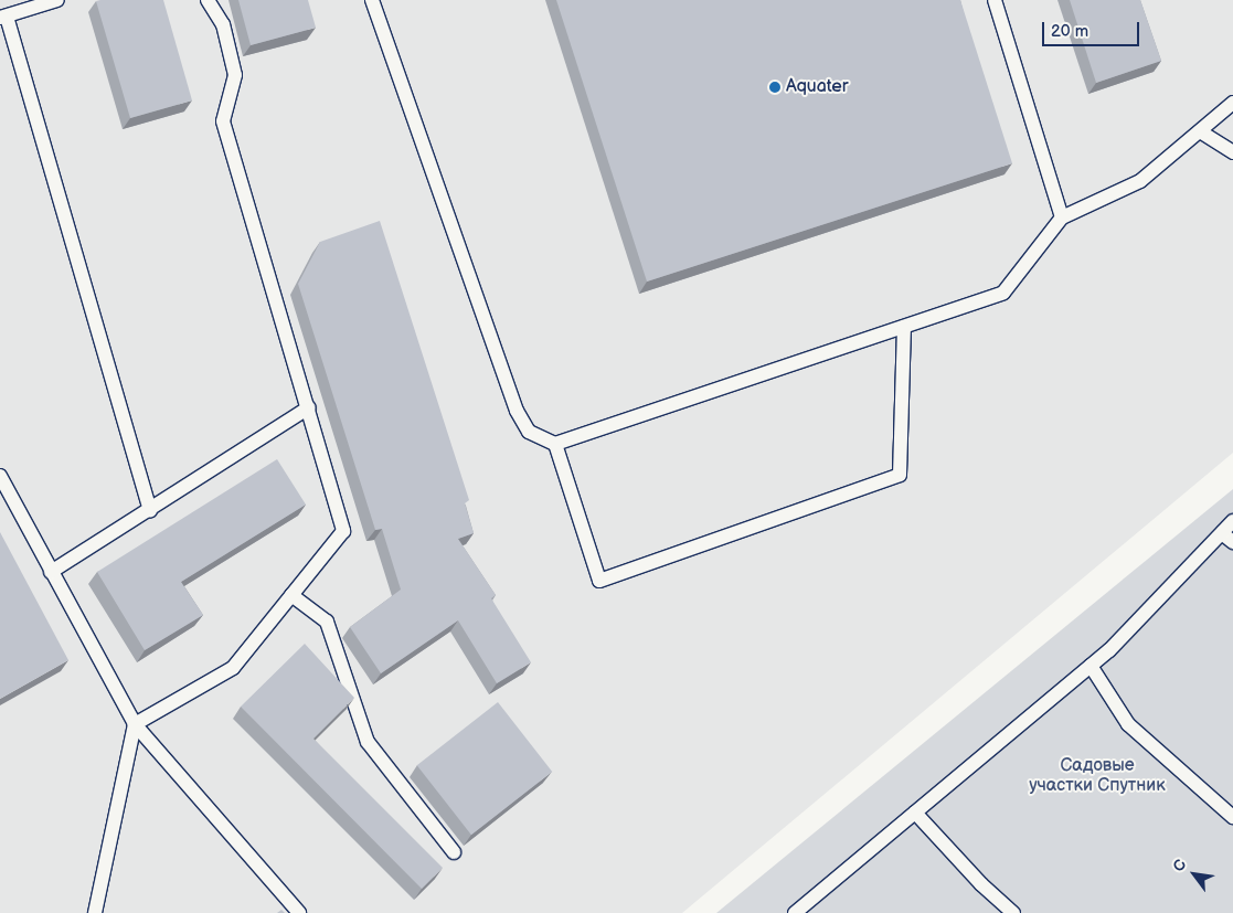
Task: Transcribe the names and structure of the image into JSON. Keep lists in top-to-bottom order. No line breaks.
{"parks":["Садовые участки Спутник"],"places":["Aquater"],"scale_bar":"20 m","north":"top left"}
